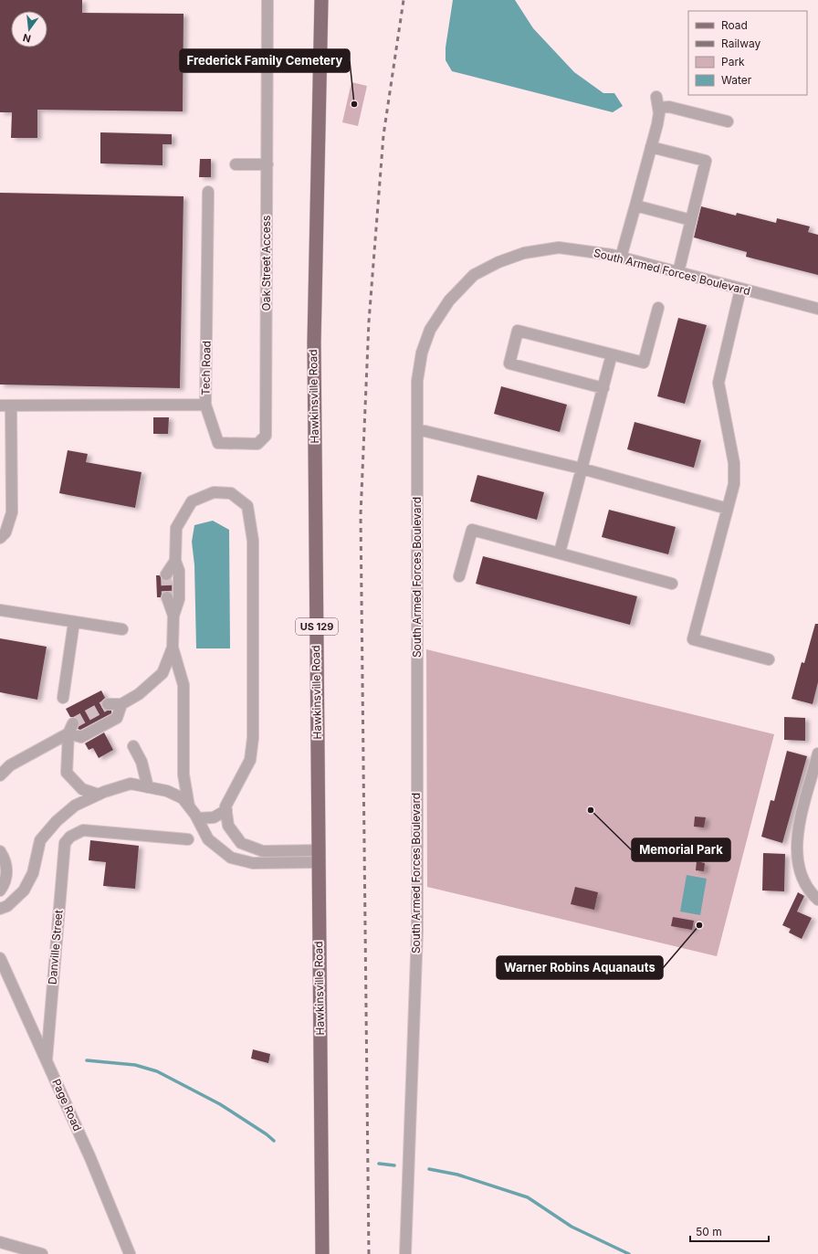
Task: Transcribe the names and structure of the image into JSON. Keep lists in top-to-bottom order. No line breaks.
{"streets":{"main road":["Hawkinsville Road","US 129"],"street":["Oak Street Access","South Armed Forces Boulevard","Tech Road","Danville Street","Page Road"]},"crossings":[["Oak Street Access","Tech Road"],["Danville Street","Page Road"]],"places":["Frederick Family Cemetery","Memorial Park","Warner Robins Aquanauts"],"legend":["Road","Railway","Park","Water"],"scale_bar":"50 m","north":"bottom"}
